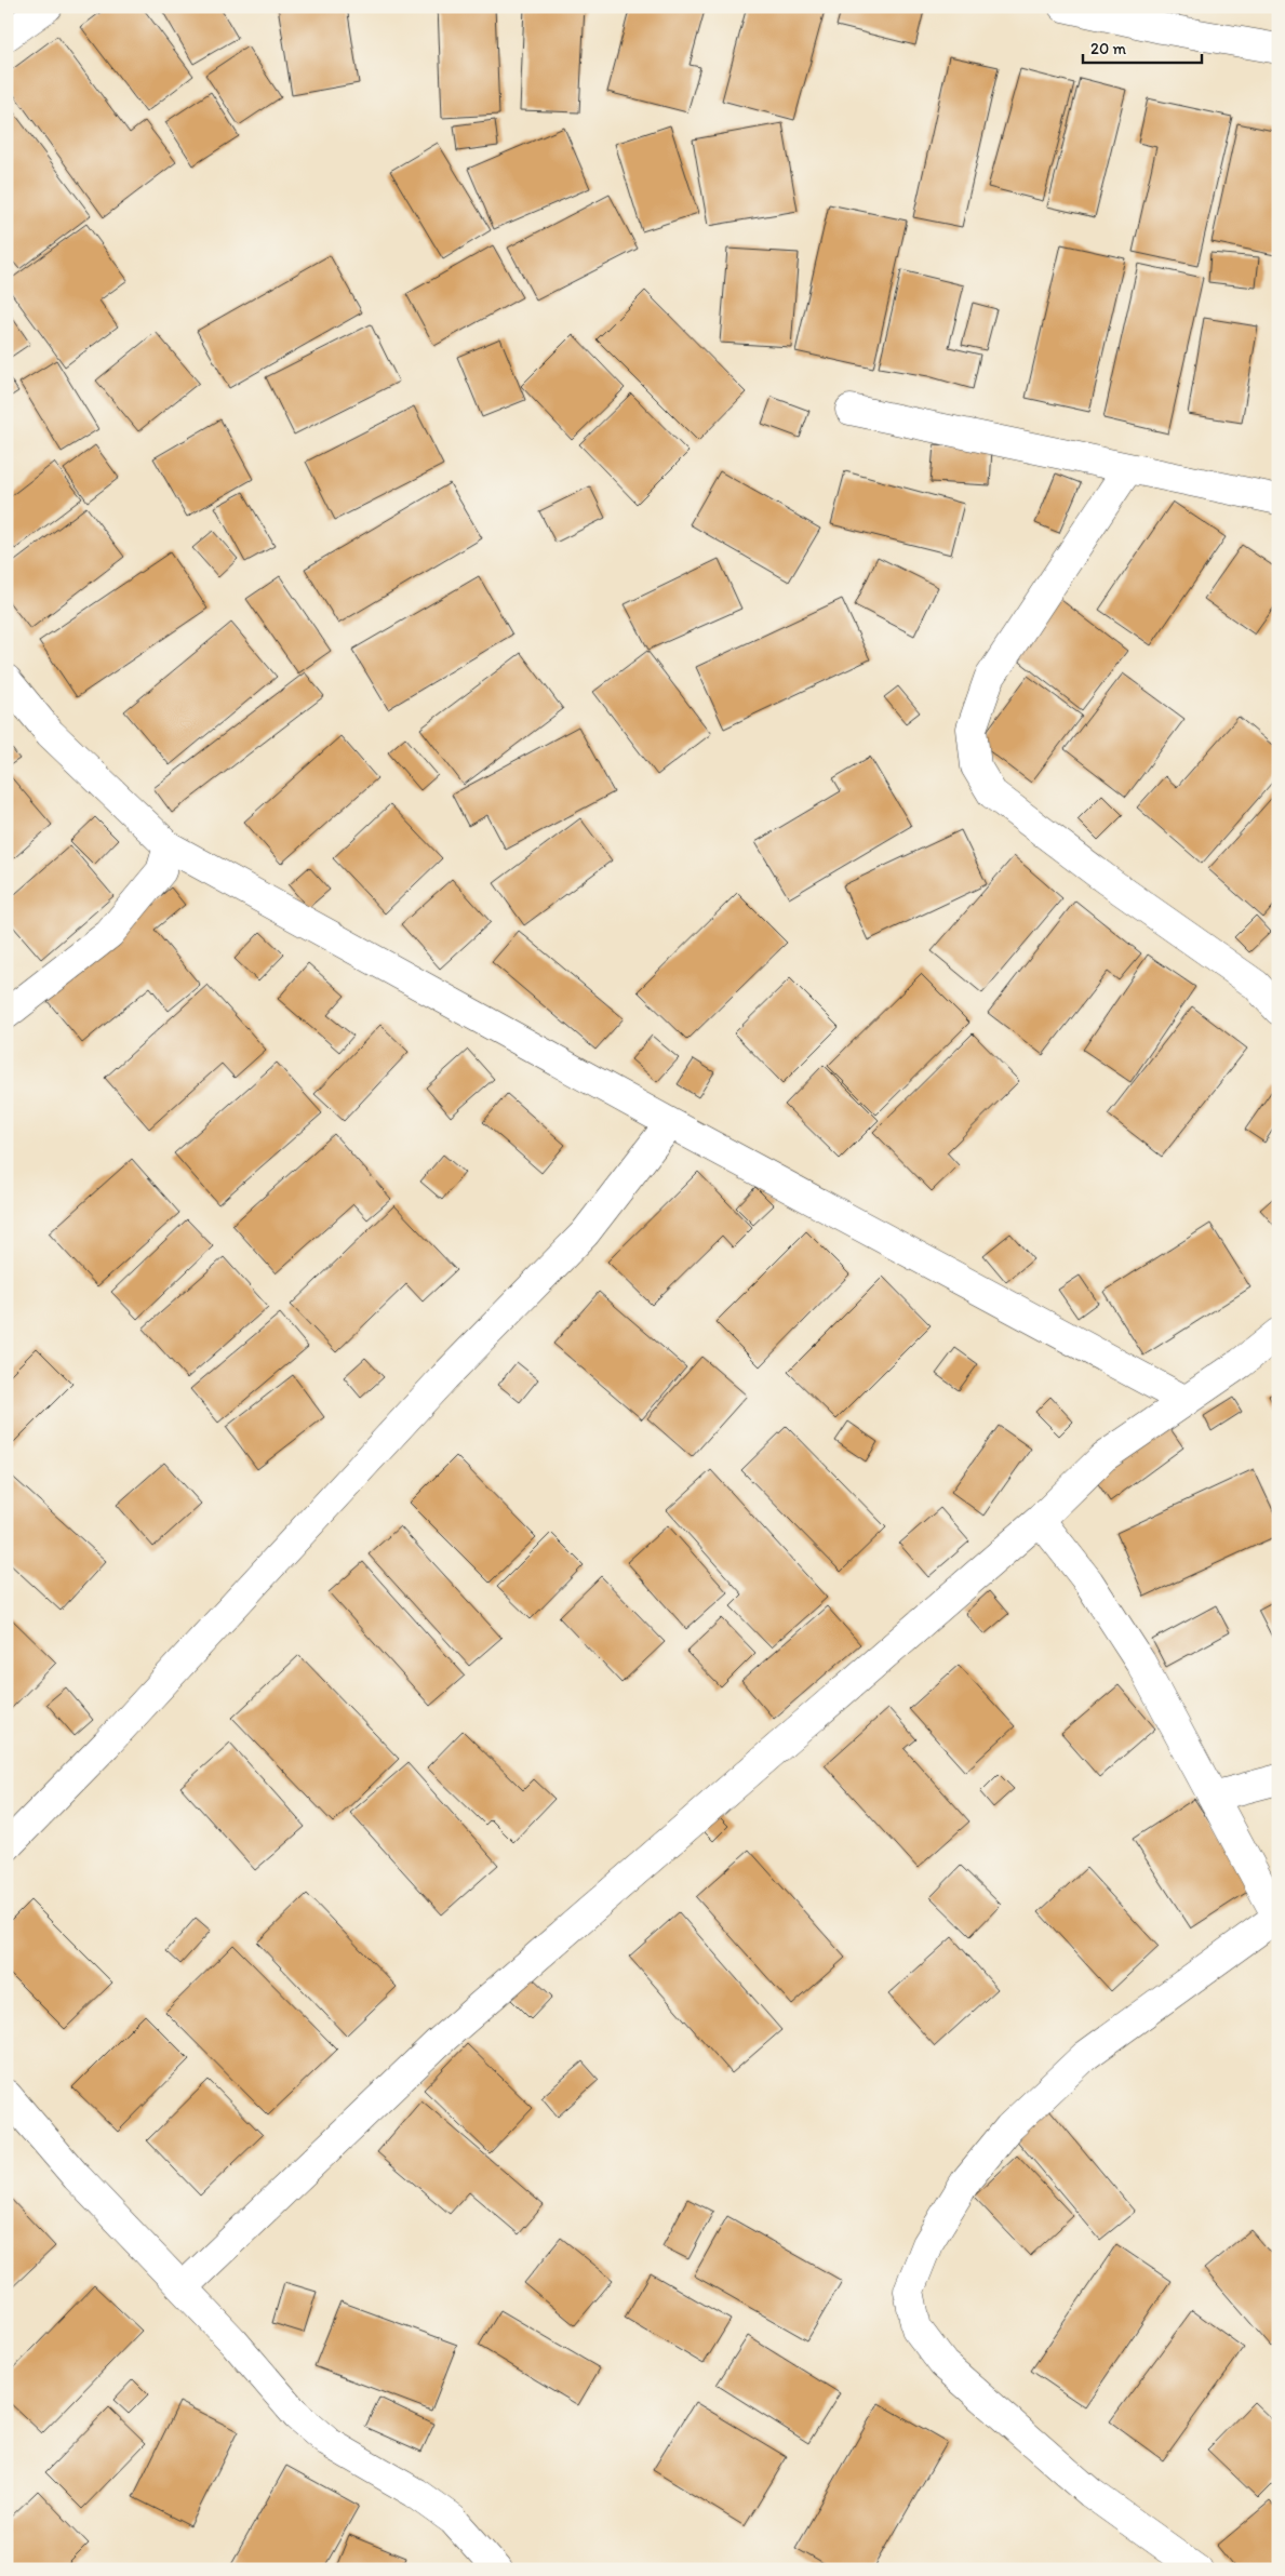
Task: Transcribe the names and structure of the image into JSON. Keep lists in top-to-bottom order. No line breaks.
{"scale_bar":"20 m"}
